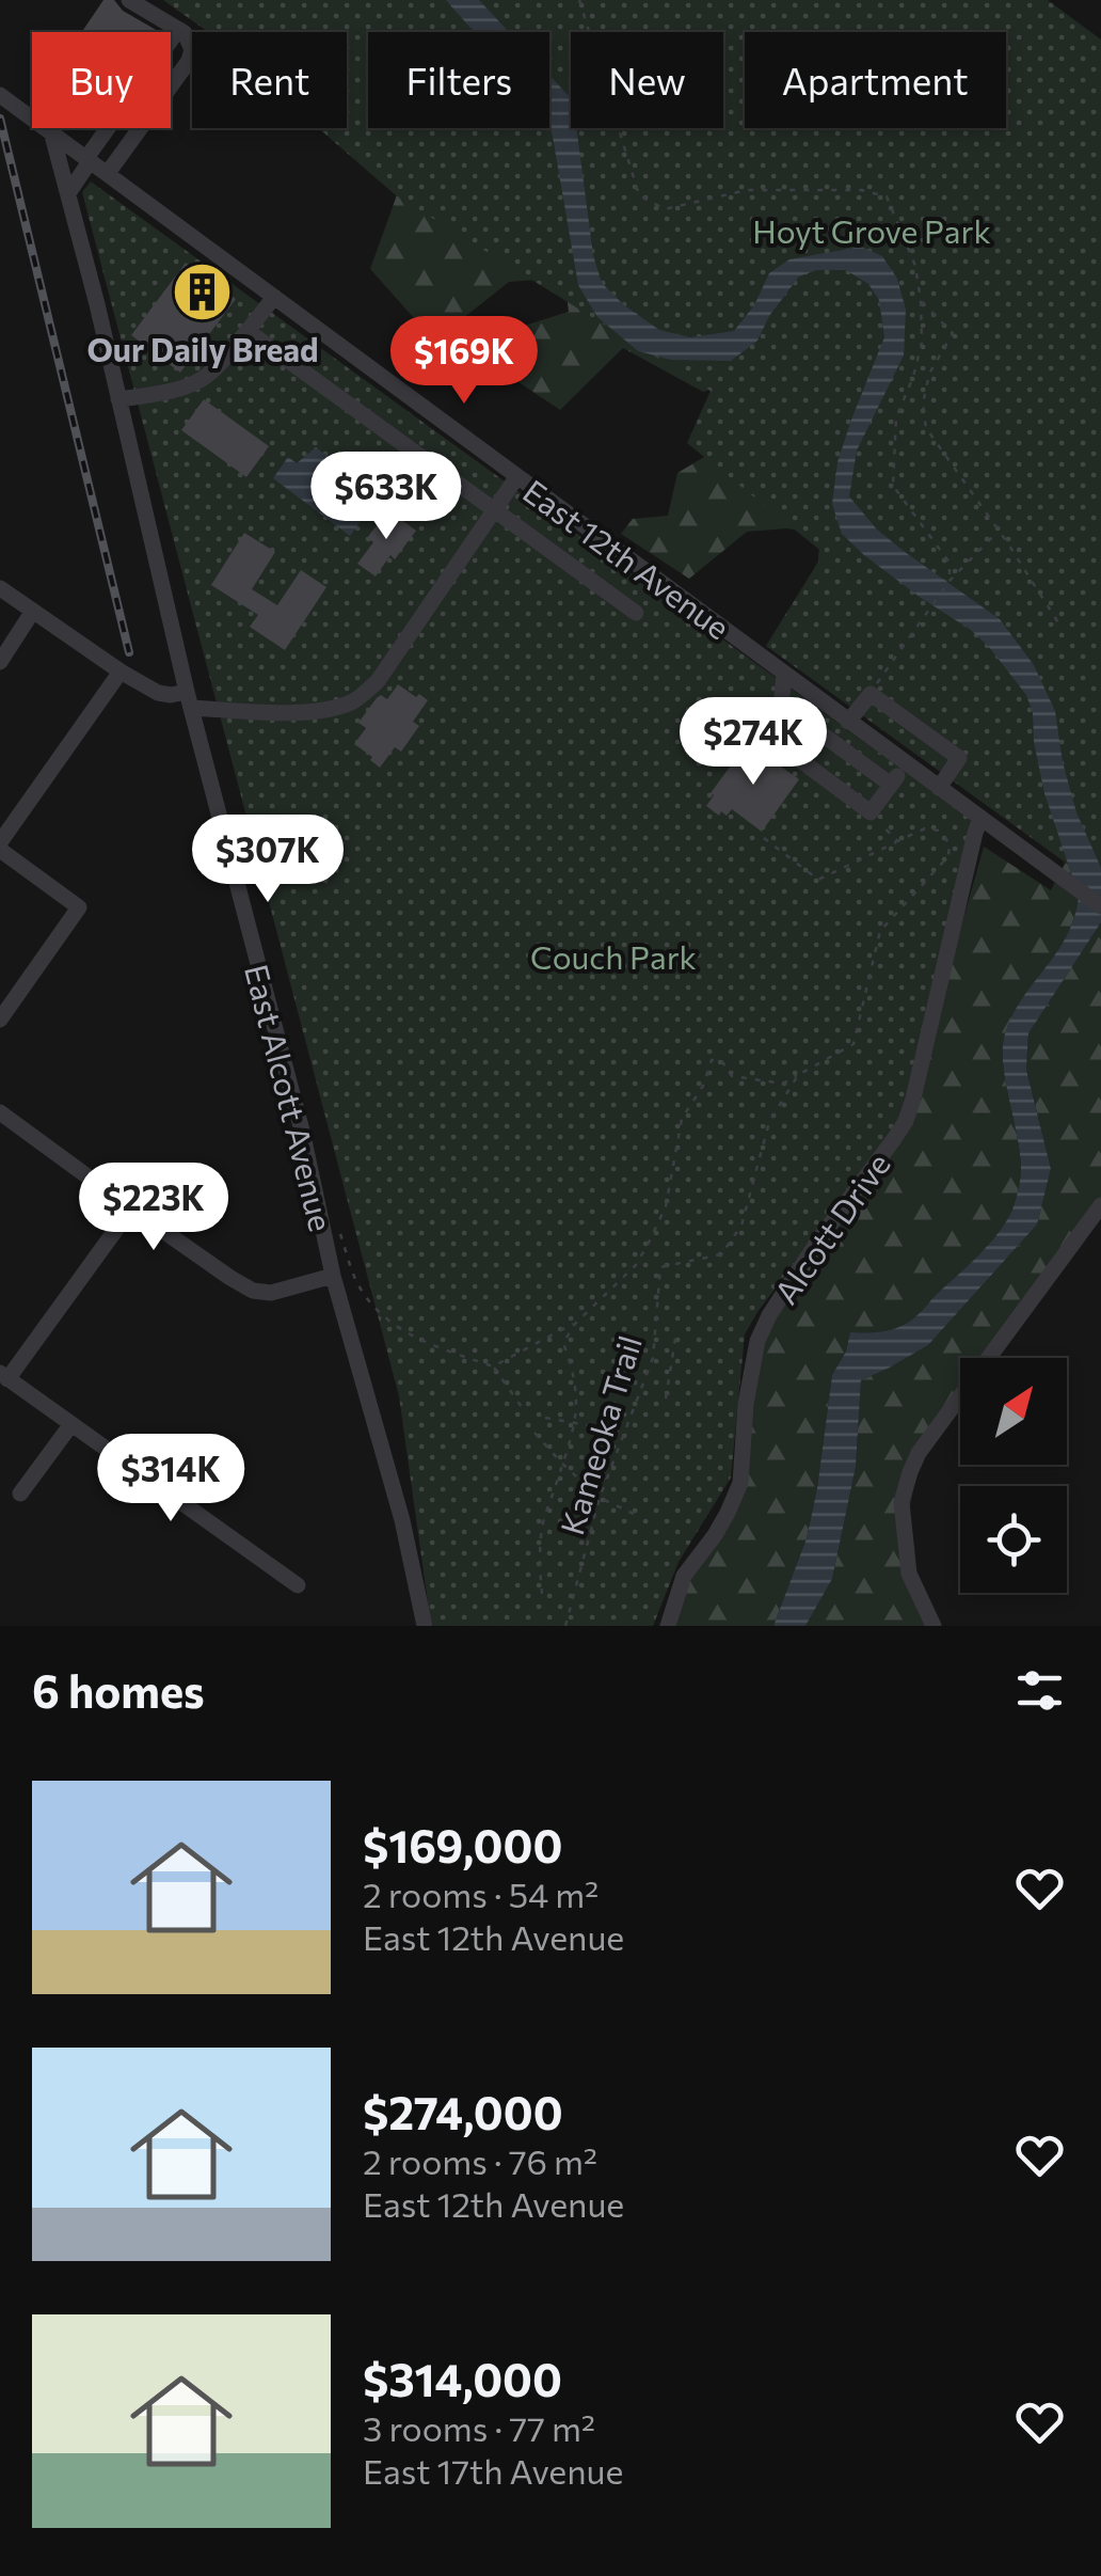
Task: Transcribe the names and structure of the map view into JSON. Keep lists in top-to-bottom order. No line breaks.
{"streets":{"street":["East 12th Avenue","East Alcott Avenue","Alcott Drive"],"path":["Kameoka Trail"]},"crossings":[["East 12th Avenue","East Alcott Avenue"],["East 12th Avenue","Alcott Drive"]],"parks":["Hoyt Grove Park","Couch Park"],"places":{"building":["Our Daily Bread"]},"north":"top right","page":{"chip":["Buy","Rent","Filters","New","Apartment"],"price":["$169K","$633K","$274K","$307K","$223K","$314K"],"heading":"6 homes","list":[{"name":"$169,000","note":"2 rooms · 54 m² · East 12th Avenue"},{"name":"$274,000","note":"2 rooms · 76 m² · East 12th Avenue"},{"name":"$314,000","note":"3 rooms · 77 m² · East 17th Avenue"}]}}
